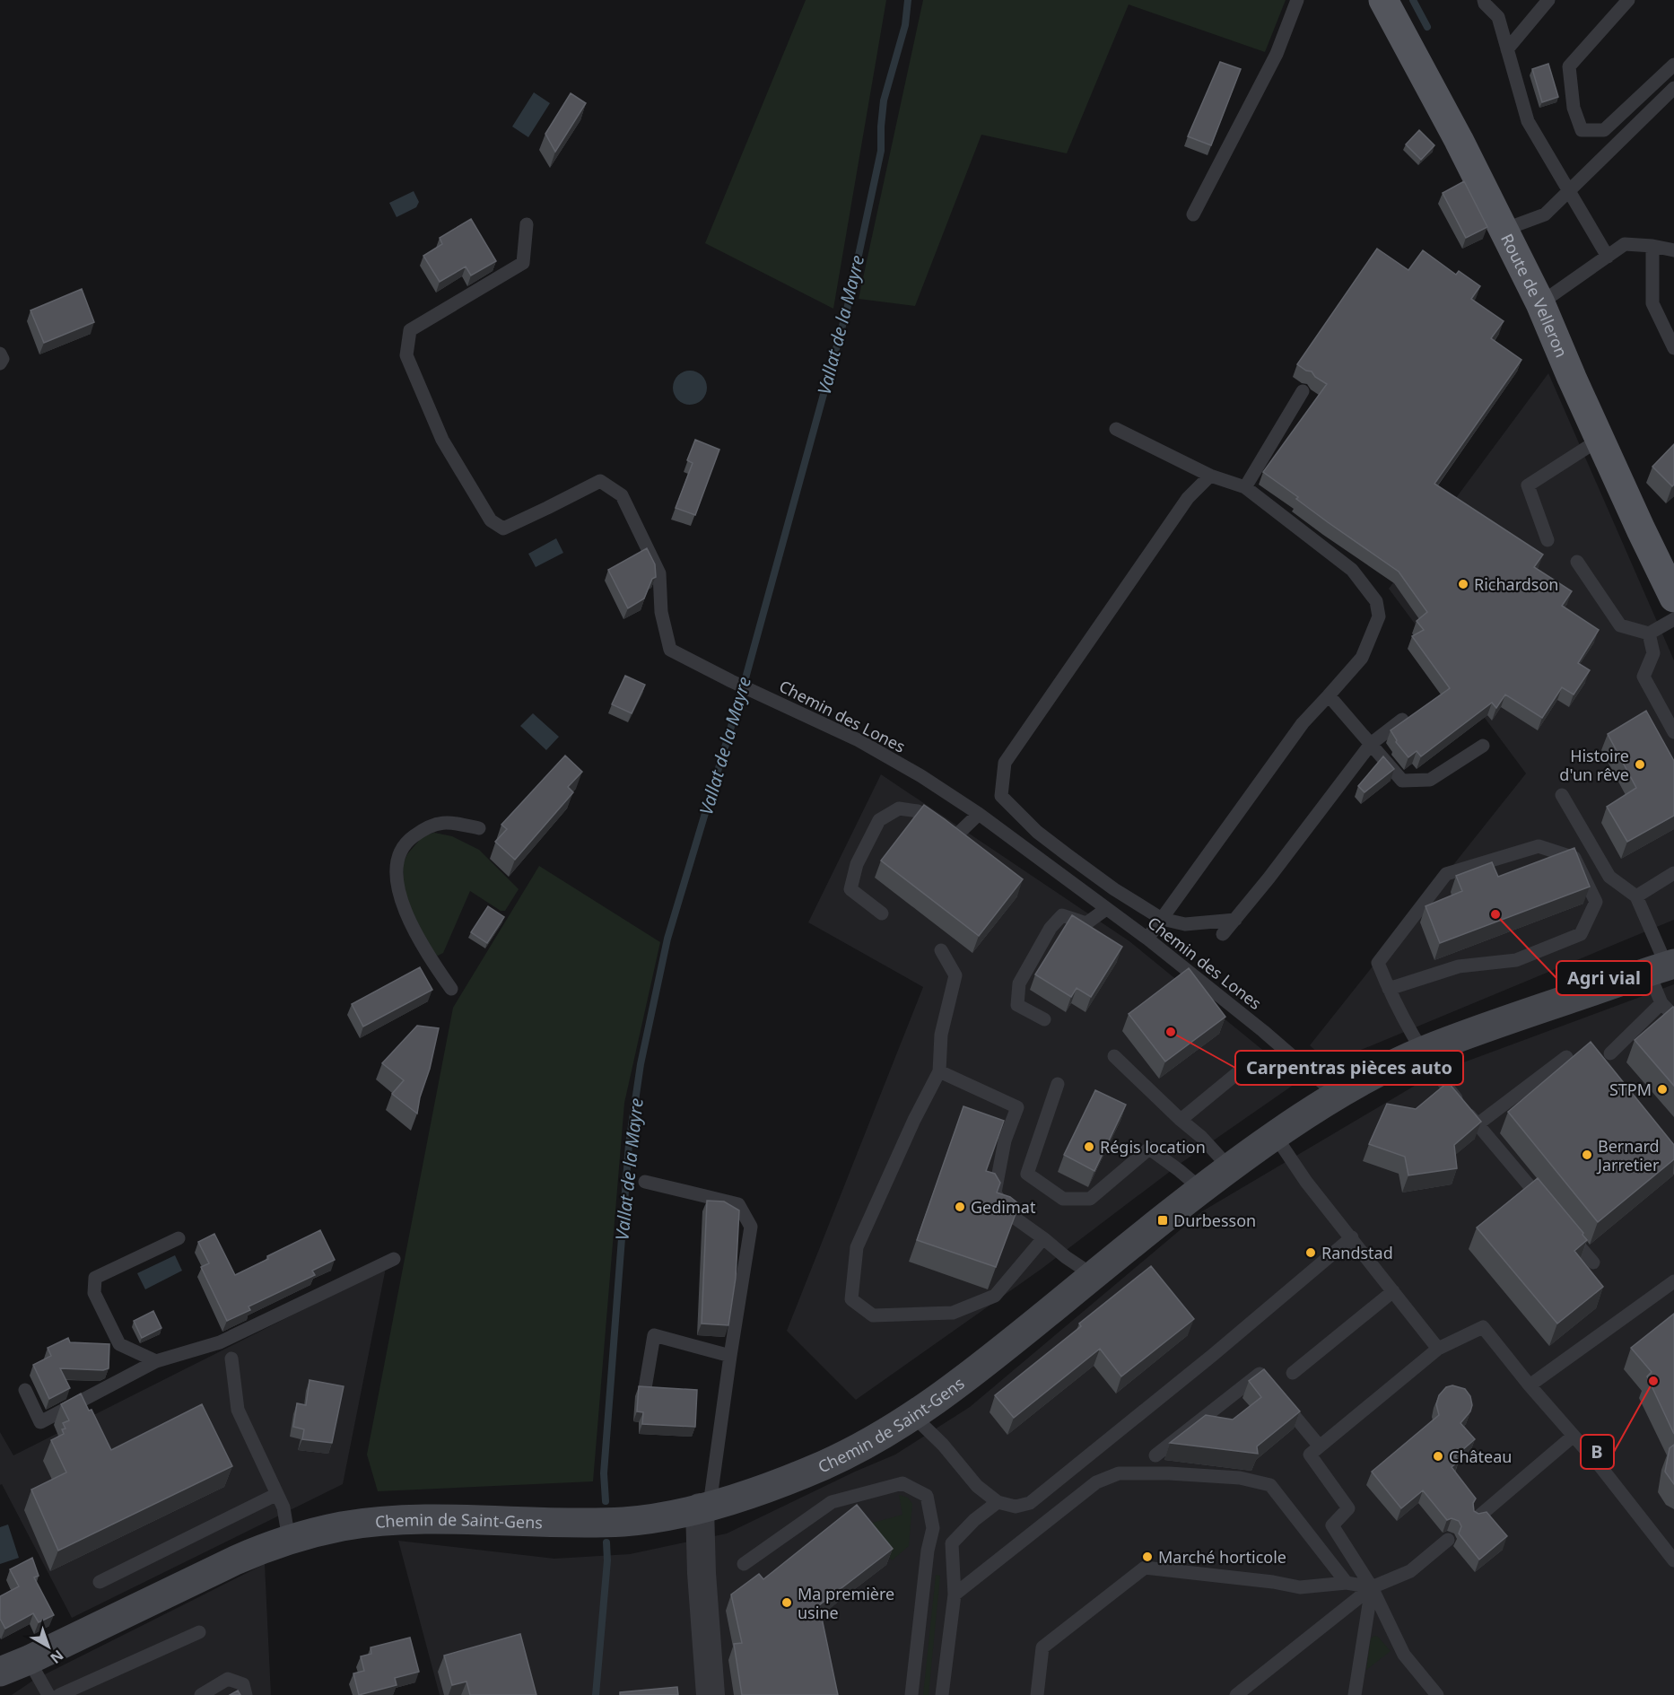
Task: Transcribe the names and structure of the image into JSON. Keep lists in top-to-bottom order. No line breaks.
{"streets":{"main road":["Route de Velleron","Chemin de Saint-Gens"],"lane":["Chemin des Lones"]},"crossings":[["Chemin des Lones","Chemin de Saint-Gens"]],"water":["Vallat de la Mayre"],"places":{"other":["Richardson","Histoire d'un rêve","Agri vial","Carpentras pièces auto","STPM","Régis location","Bernard Jarretier","Gedimat","Randstad","B","Château","Marché horticole","Ma première usine"],"transit":["Durbesson"]},"north":"bottom right"}
